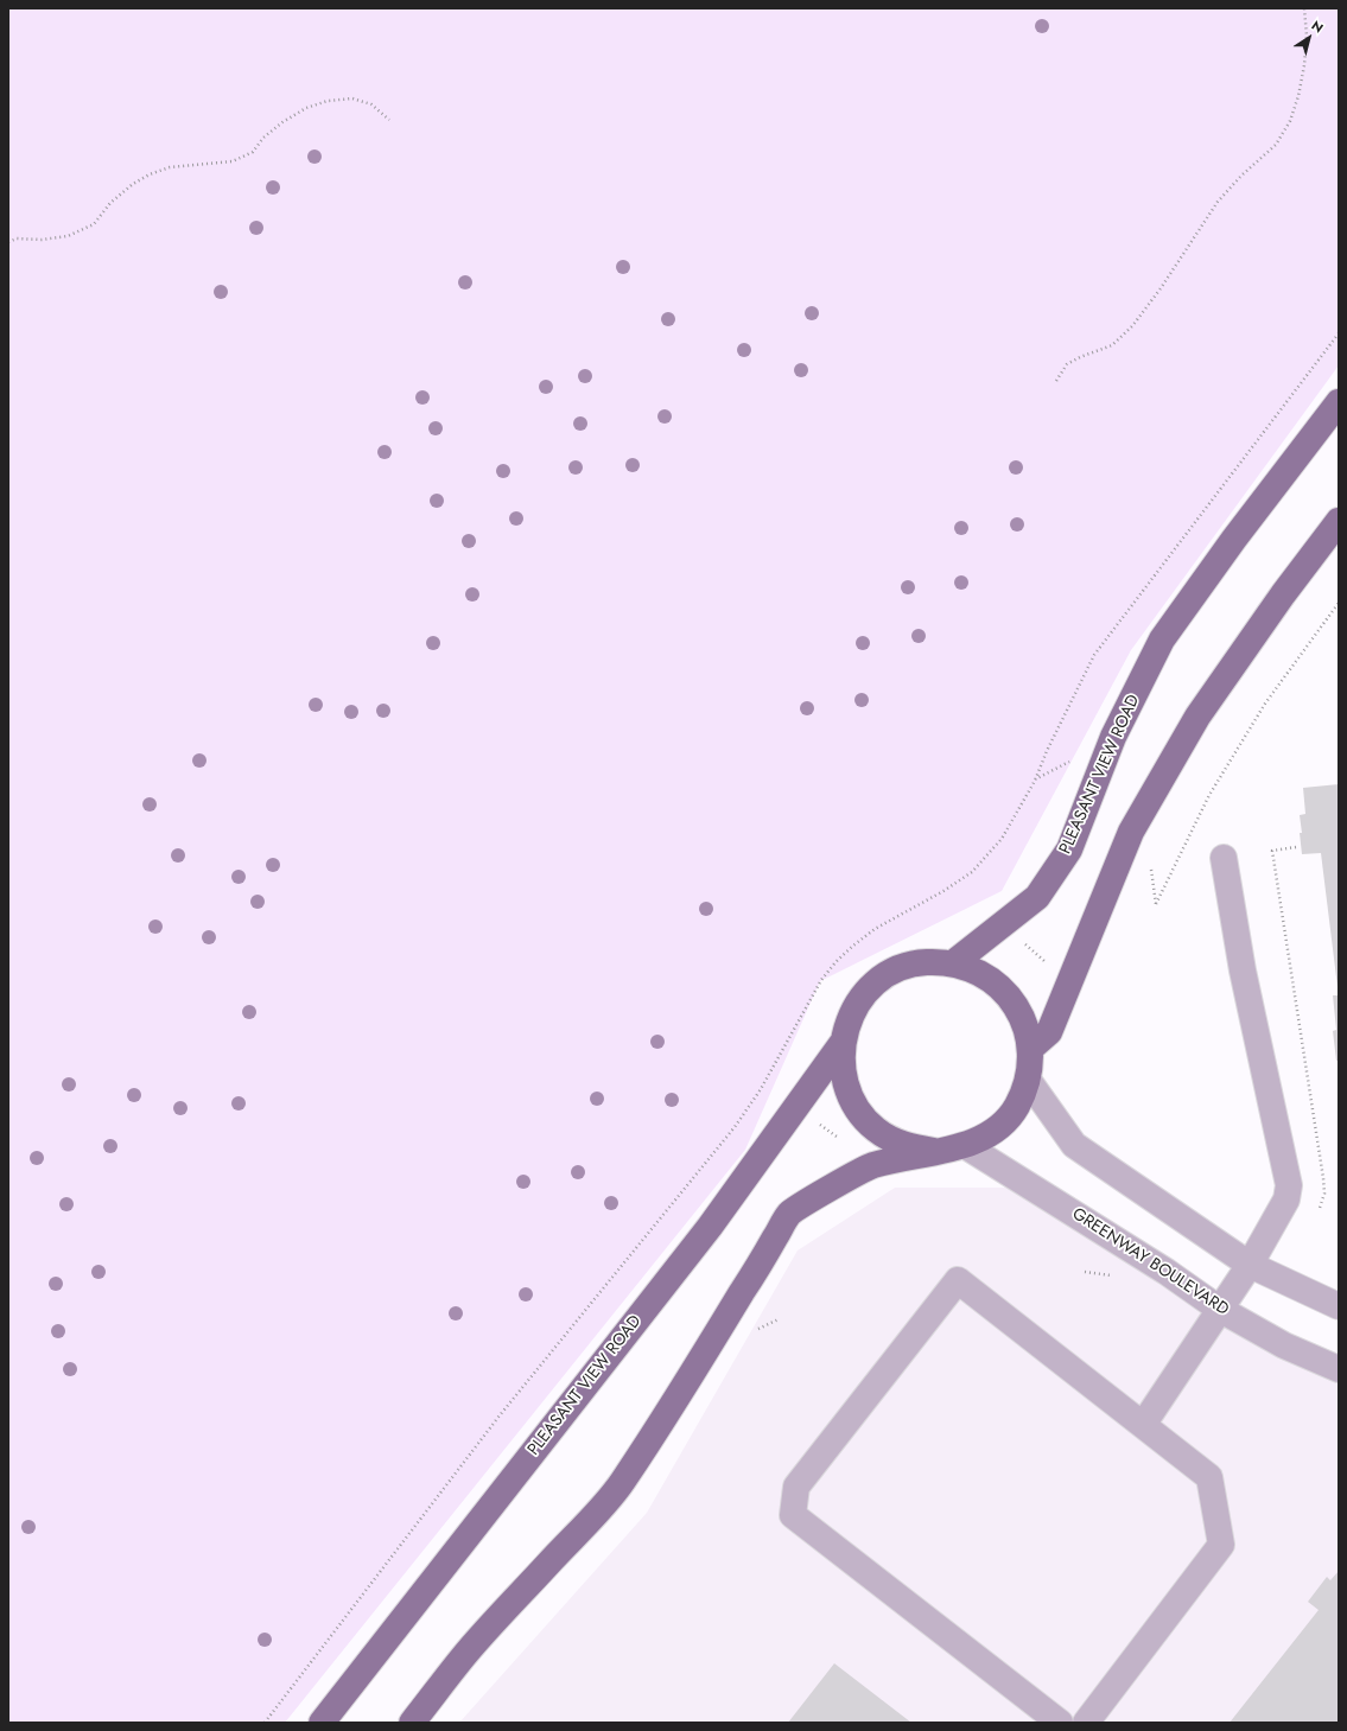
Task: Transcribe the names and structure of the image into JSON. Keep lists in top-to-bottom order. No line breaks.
{"streets":{"main road":["PLEASANT VIEW ROAD"],"street":["GREENWAY BOULEVARD"]},"north":"top right"}
